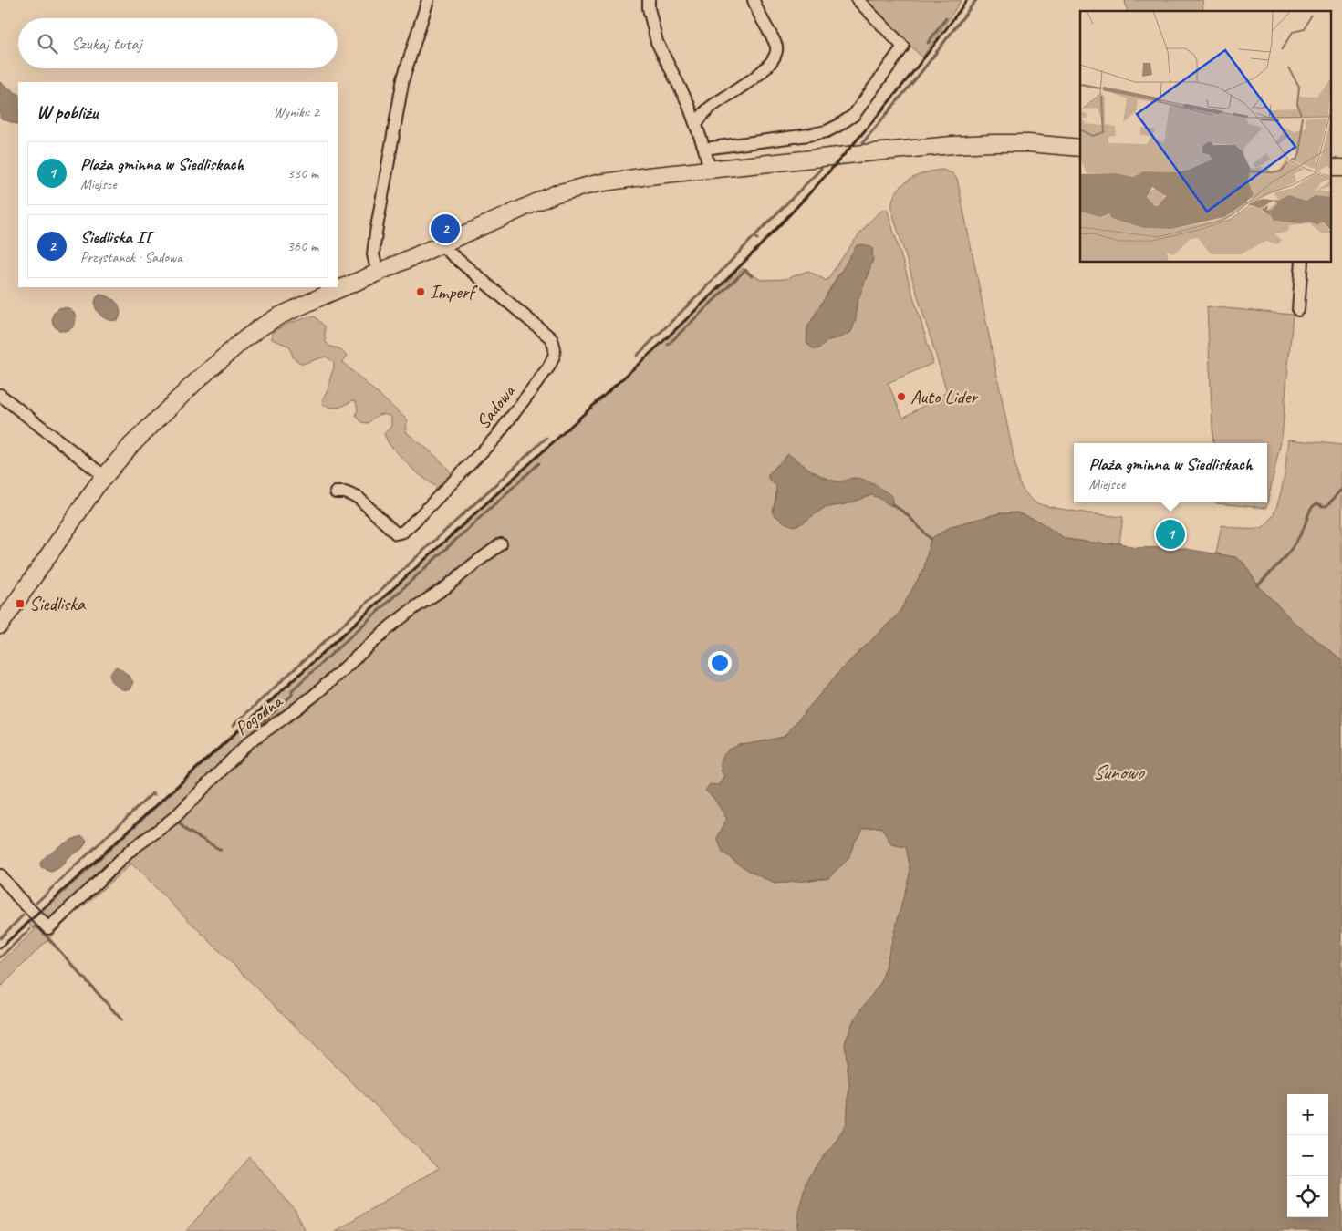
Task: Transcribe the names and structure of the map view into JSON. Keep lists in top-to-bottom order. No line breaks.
{"streets":{"street":["Sadowa","Pogodna"]},"water":["Sunowo"],"places":{"other":["Imperf","Auto Lider"],"transit":["Siedliska"]},"page":{"search":"Szukaj tutaj","heading":["W pobliżu","Wyniki: 2"],"list":[{"mark":"1","name":"Plaża gminna w Siedliskach","note":"Miejsce","value":"330 m"},{"mark":"2","name":"Siedliska II","note":"Przystanek · Sadowa","value":"360 m"}],"pins":["2","1"],"popup":["Plaża gminna w Siedliskach","Miejsce"],"map_buttons":["+","−"]}}
